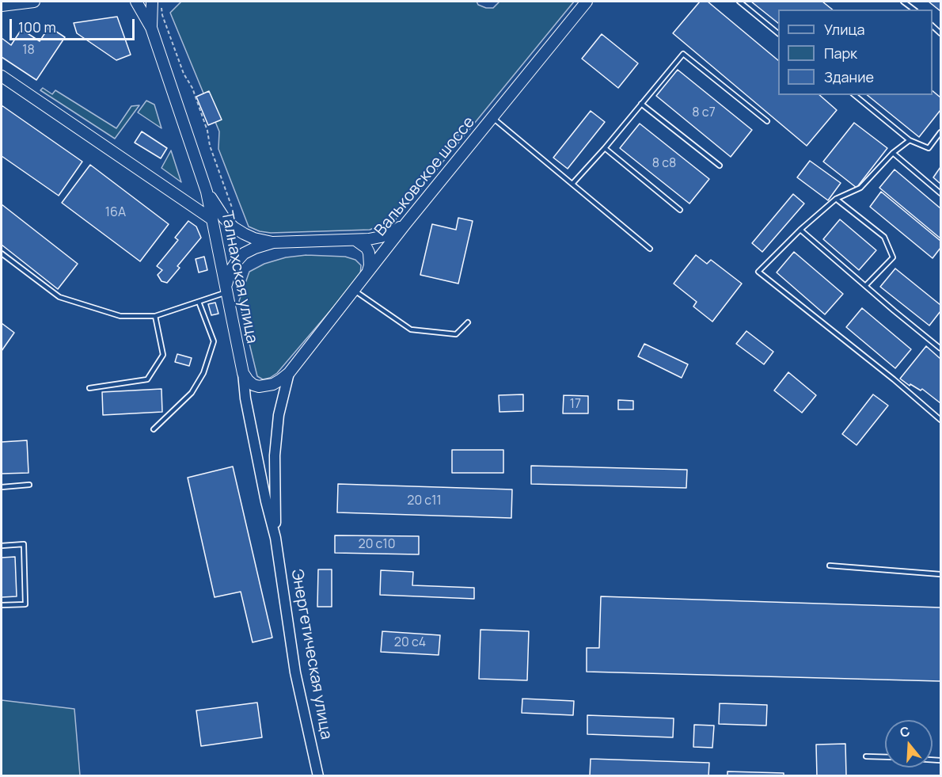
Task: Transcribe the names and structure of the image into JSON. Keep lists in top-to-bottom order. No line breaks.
{"streets":{"main road":["Вальковское шоссе","Талнахская улица"],"street":["Энергетическая улица"]},"crossings":[["Вальковское шоссе","Талнахская улица"],["Вальковское шоссе","Энергетическая улица"],["Талнахская улица","Энергетическая улица"]],"house_numbers":["18","8 с7","8 с8","16А","17","20 с11","20 с10","20 с4"],"legend":["Улица","Парк","Здание"],"scale_bar":"100 m","north":"top"}
